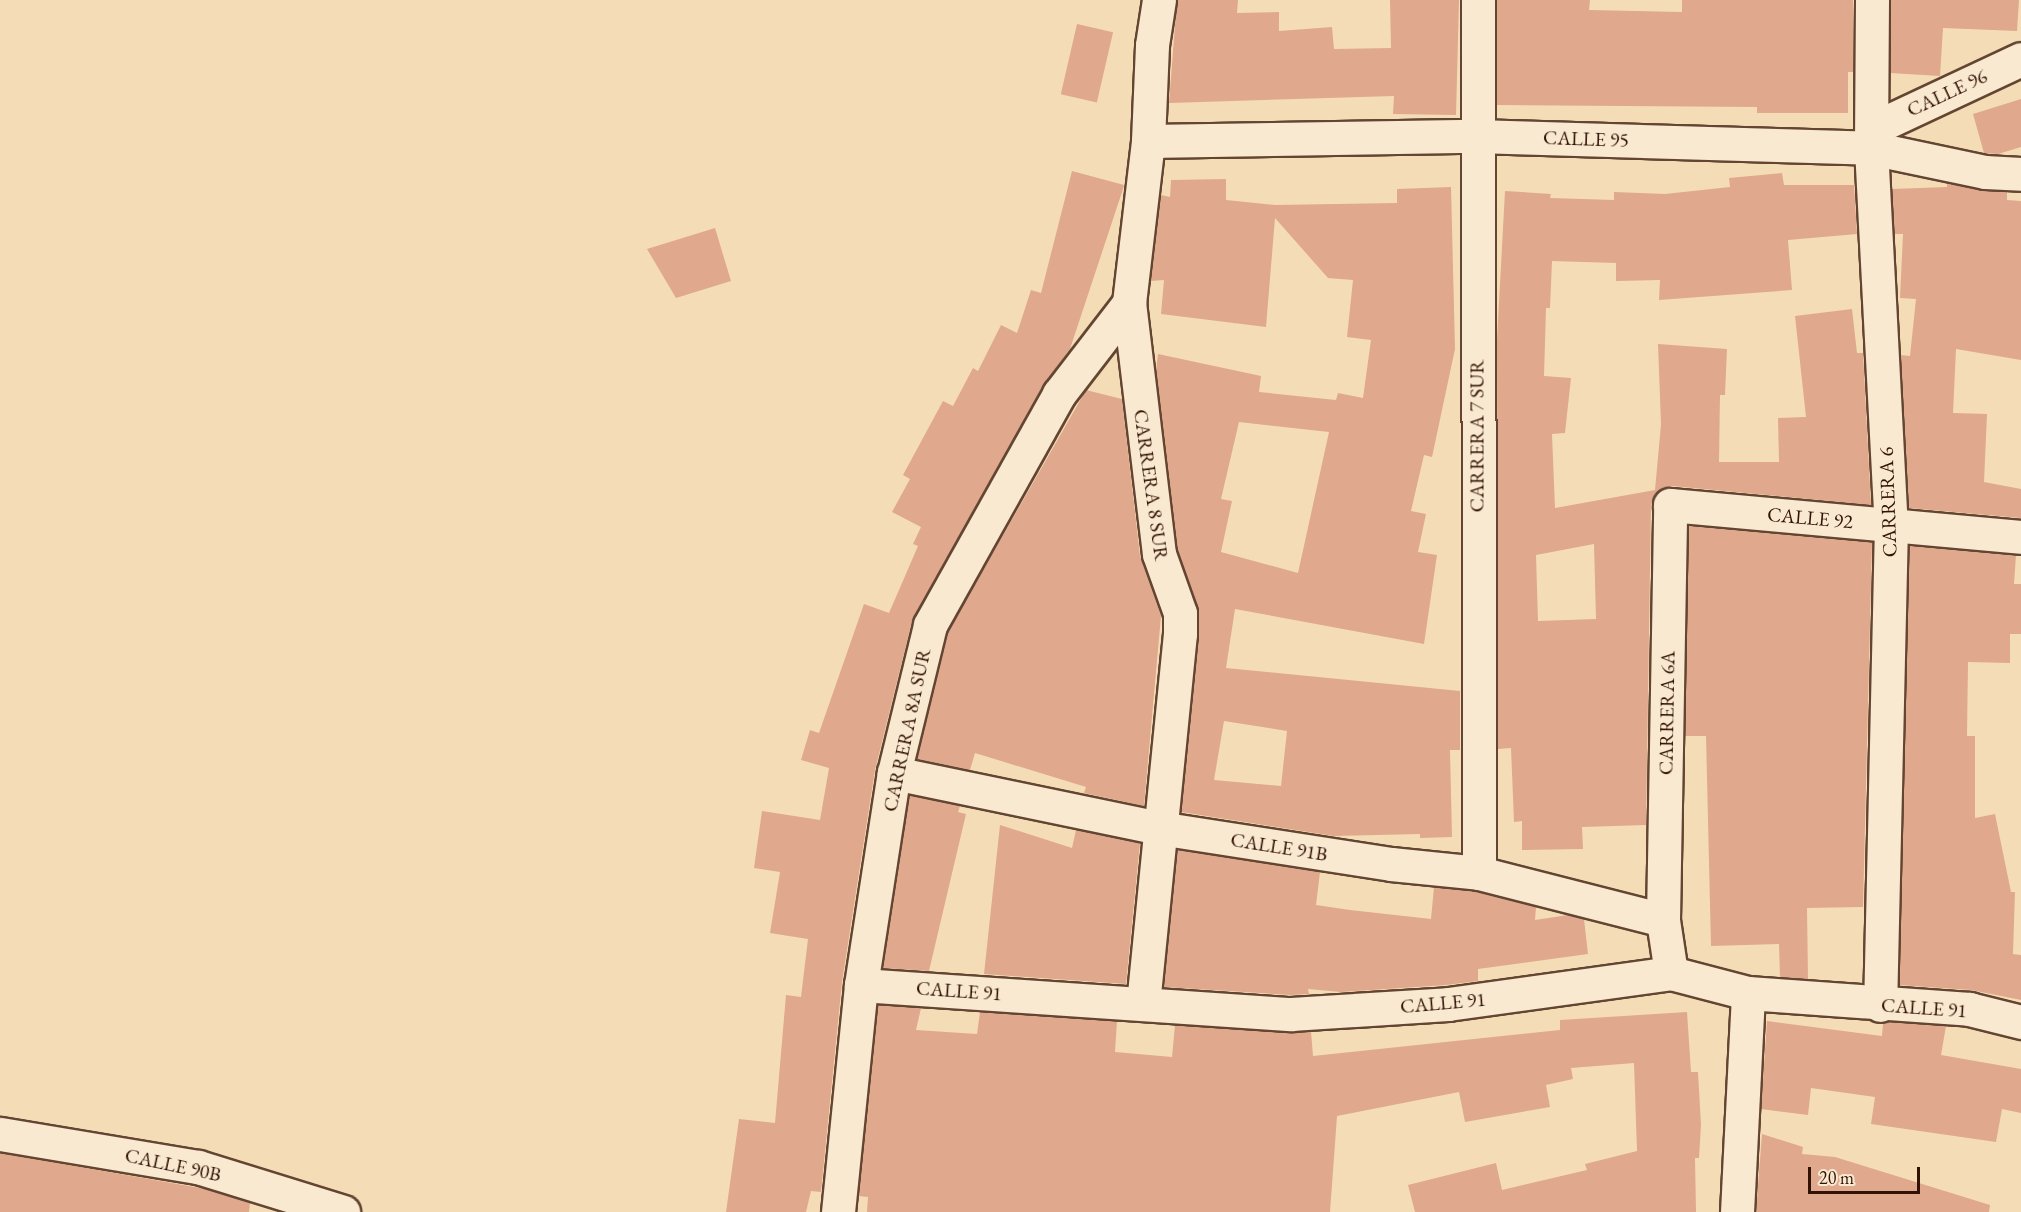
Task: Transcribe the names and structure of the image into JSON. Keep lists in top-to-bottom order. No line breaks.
{"streets":{"street":["CALLE 96","CALLE 95","CARRERA 7 SUR","CARRERA 8 SUR","CARRERA 6","CALLE 92","CARRERA 6A","CARRERA 8A SUR","CALLE 91B","CALLE 91","CALLE 90B"]},"crossings":[["CALLE 96","CALLE 95"],["CALLE 96","CARRERA 6"],["CALLE 95","CARRERA 7 SUR"],["CALLE 95","CARRERA 8 SUR"],["CALLE 95","CARRERA 6"],["CARRERA 7 SUR","CALLE 91B"],["CARRERA 8 SUR","CARRERA 8A SUR"],["CARRERA 8 SUR","CALLE 91B"],["CARRERA 8 SUR","CALLE 91"],["CARRERA 6","CALLE 92"],["CARRERA 6","CALLE 91"],["CALLE 92","CARRERA 6A"],["CARRERA 6A","CALLE 91B"],["CARRERA 6A","CALLE 91"],["CARRERA 8A SUR","CALLE 91B"],["CARRERA 8A SUR","CALLE 91"]],"scale_bar":"20 m"}
